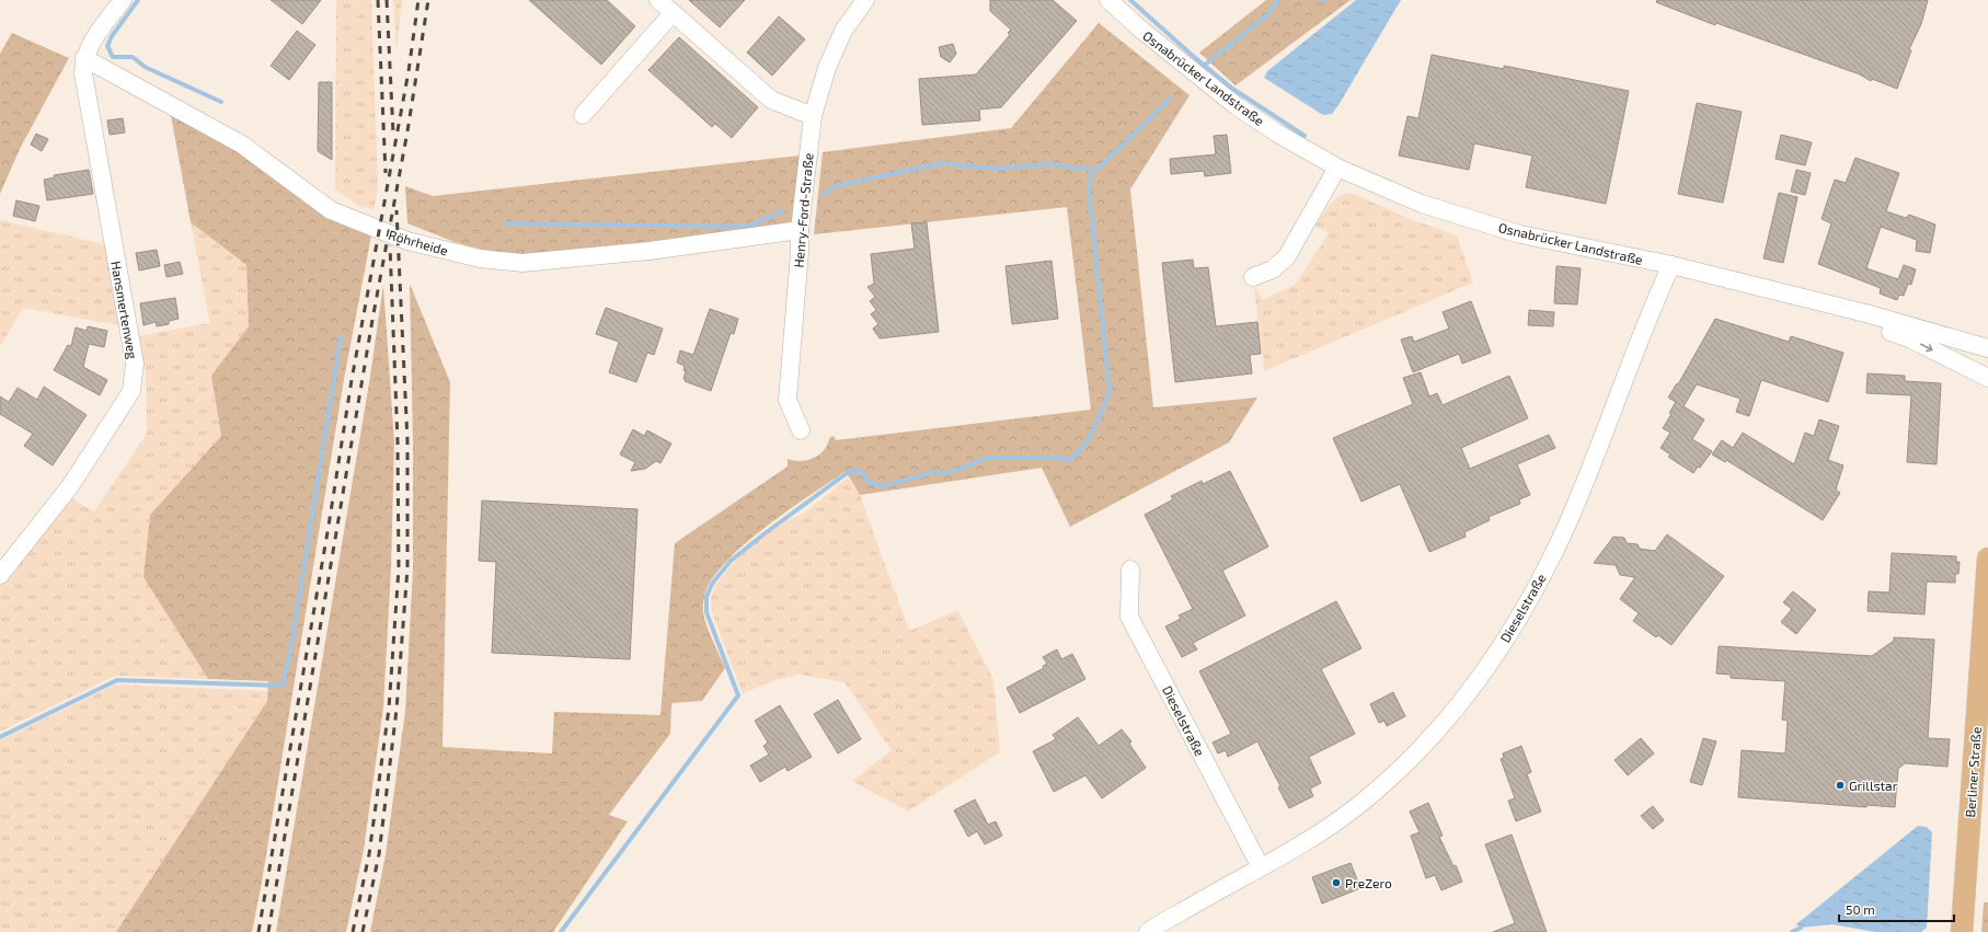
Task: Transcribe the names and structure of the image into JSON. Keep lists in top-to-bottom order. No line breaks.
{"streets":{"main road":["Berliner Straße"],"street":["Osnabrücker Landstraße","Henry-Ford-Straße","Röhrheide","Hansmertenweg","Dieselstraße"]},"crossings":[["Osnabrücker Landstraße","Dieselstraße"],["Henry-Ford-Straße","Röhrheide"],["Röhrheide","Hansmertenweg"]],"places":["Grillstar","PreZero"],"scale_bar":"50 m"}
